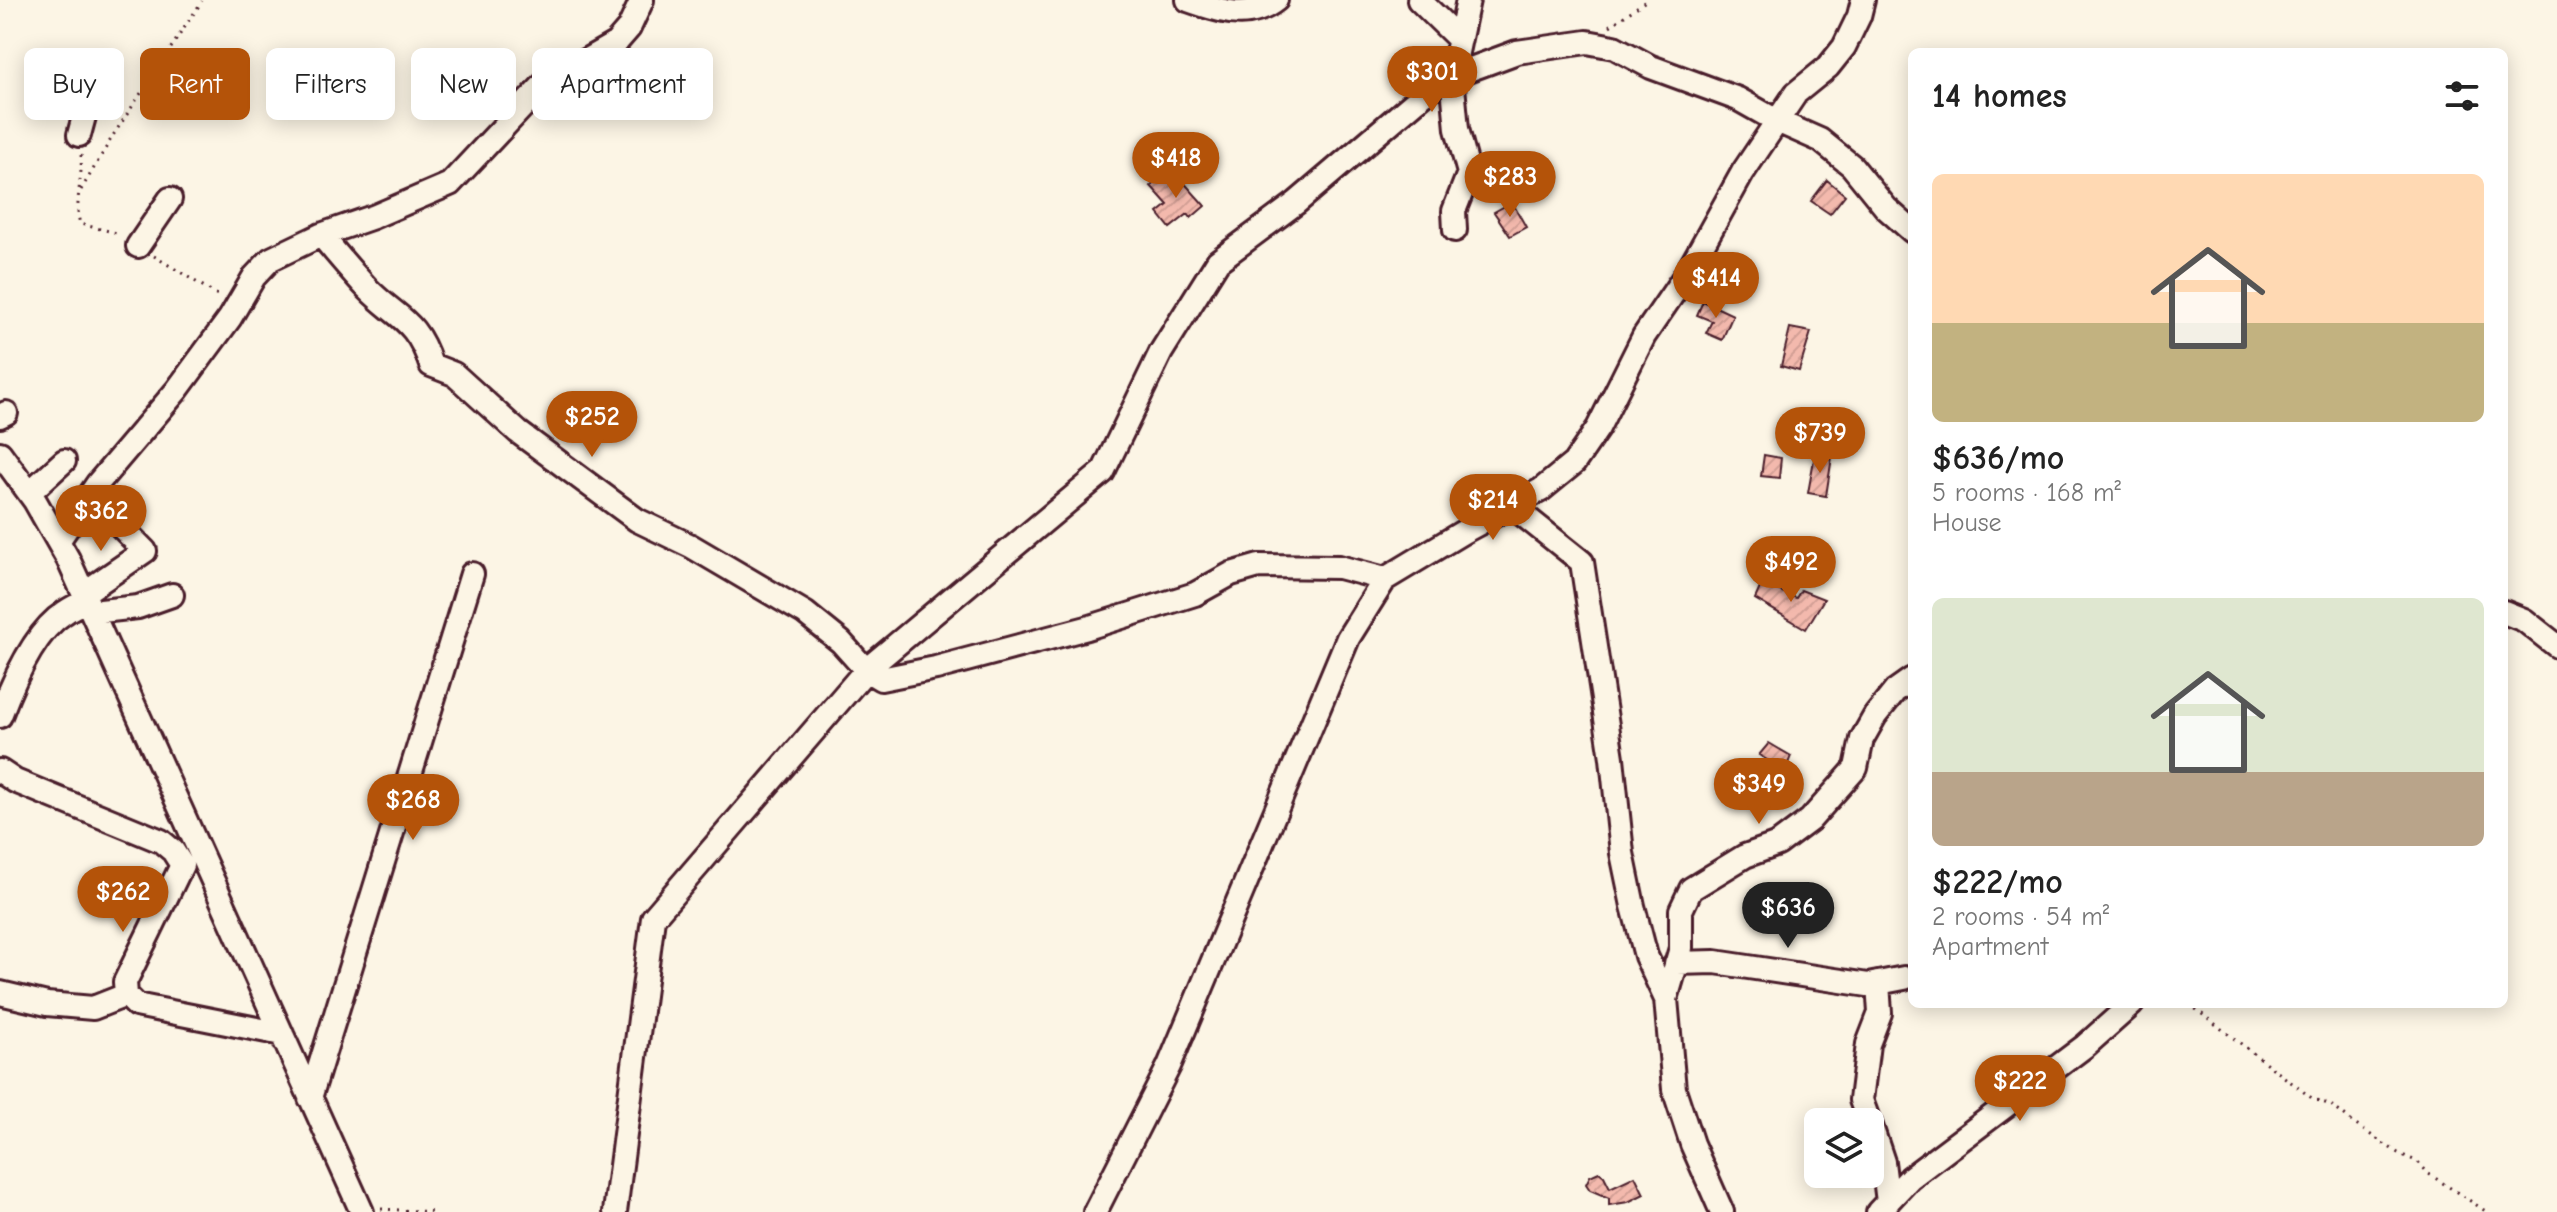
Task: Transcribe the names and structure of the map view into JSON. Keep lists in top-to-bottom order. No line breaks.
{"page":{"price":["$301","$418","$283","$414","$252","$739","$214","$362","$492","$349","$268","$262","$636","$222"],"chip":["Buy","Rent","Filters","New","Apartment"],"heading":"14 homes","list":[{"name":"$636/mo","note":"5 rooms · 168 m² · House"},{"name":"$222/mo","note":"2 rooms · 54 m² · Apartment"}]}}
